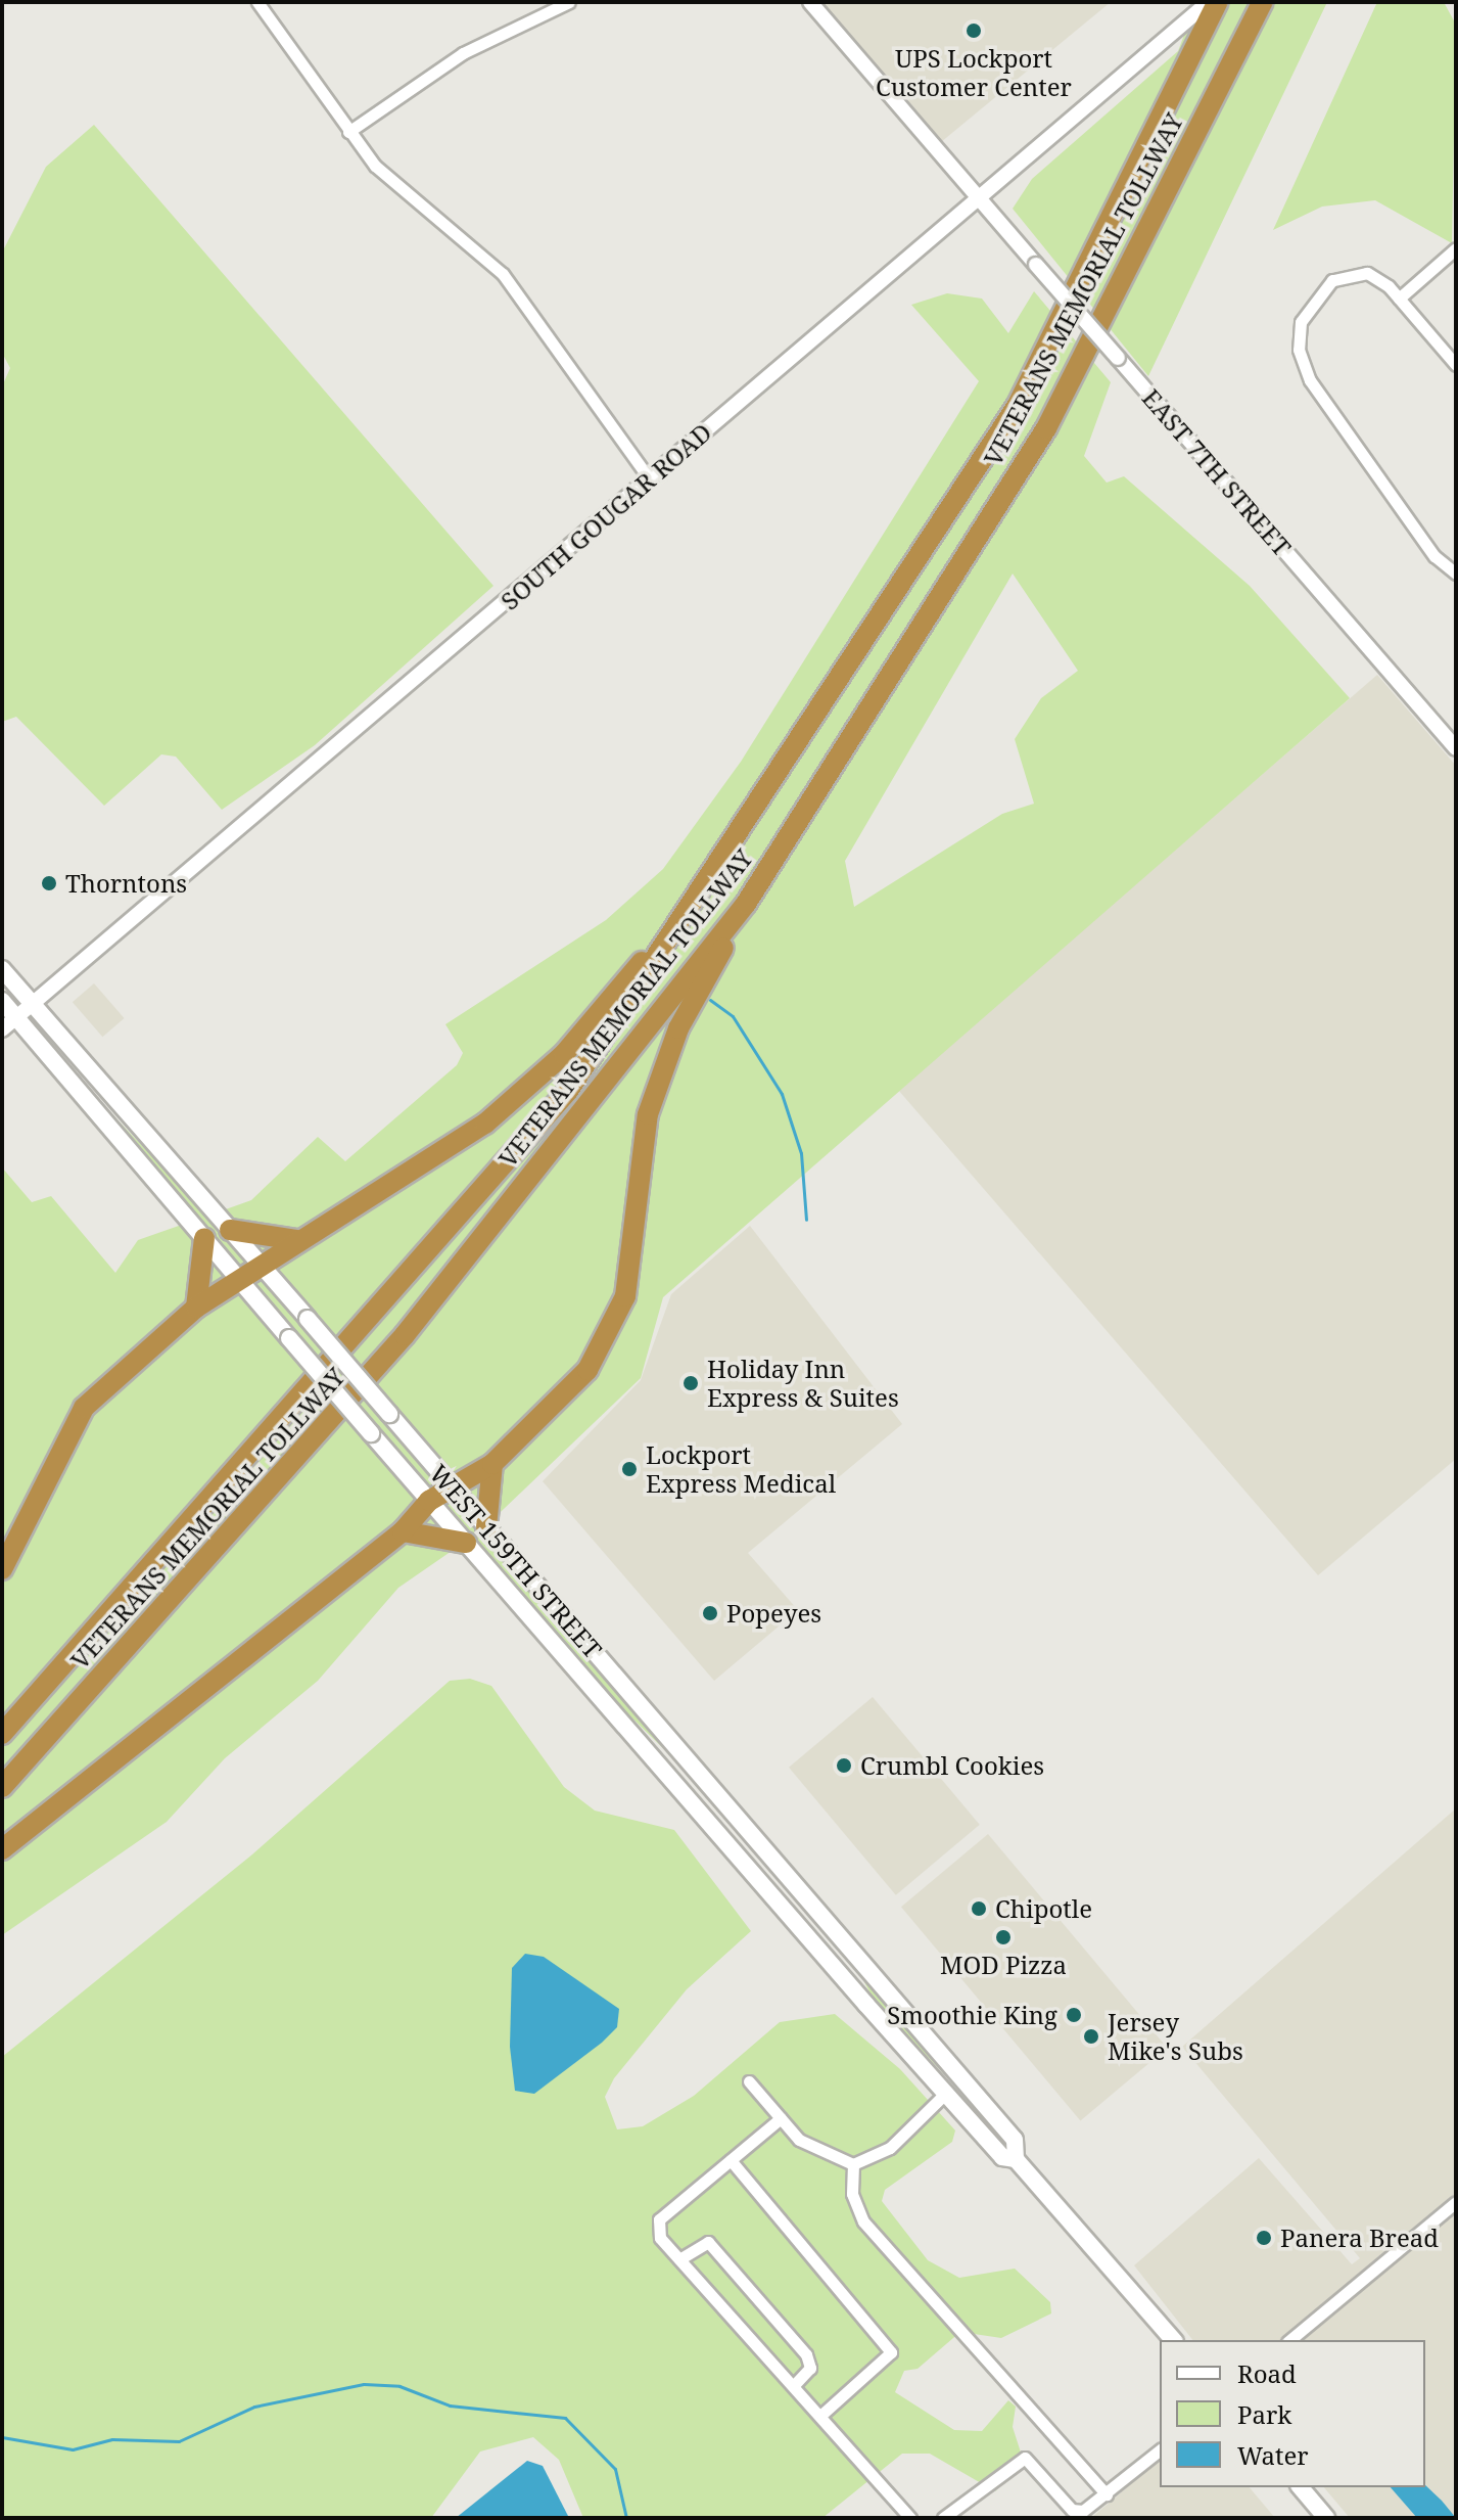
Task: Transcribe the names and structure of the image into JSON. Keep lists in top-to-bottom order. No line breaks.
{"streets":{"highway":["VETERANS MEMORIAL TOLLWAY"],"main road":["WEST 159TH STREET"],"street":["EAST 7TH STREET","SOUTH GOUGAR ROAD"]},"crossings":[["EAST 7TH STREET","SOUTH GOUGAR ROAD"],["SOUTH GOUGAR ROAD","WEST 159TH STREET"]],"places":["UPS Lockport Customer Center","Thorntons","Holiday Inn Express & Suites","Lockport Express Medical","Popeyes","Crumbl Cookies","Chipotle","MOD Pizza","Smoothie King","Jersey Mike's Subs","Panera Bread"],"legend":["Road","Park","Water"]}
